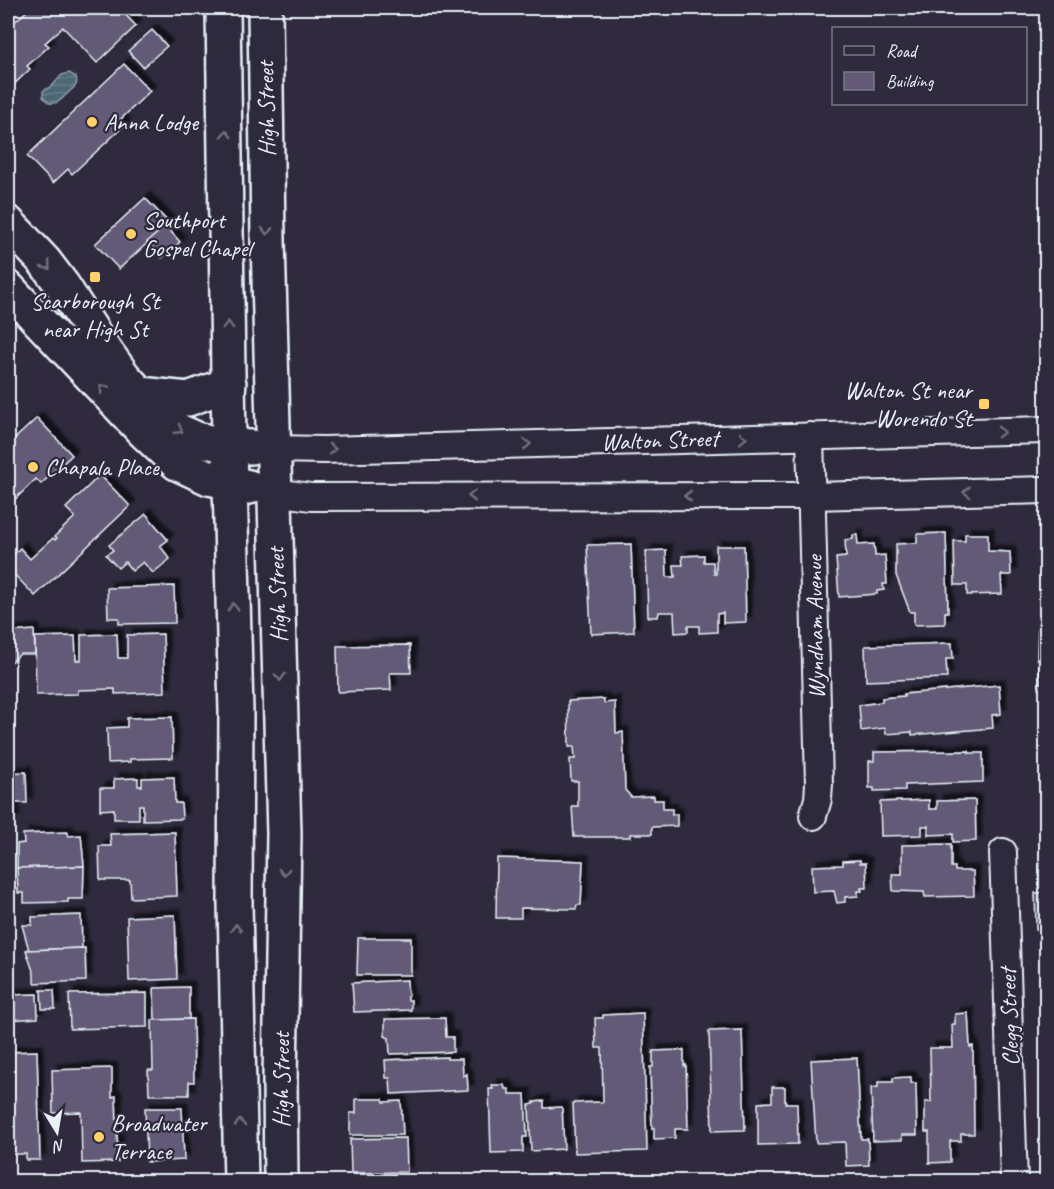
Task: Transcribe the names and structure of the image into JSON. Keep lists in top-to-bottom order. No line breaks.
{"streets":{"main road":["High Street"],"street":["Walton Street","Wyndham Avenue","Clegg Street"]},"crossings":[["High Street","Walton Street"],["Walton Street","Wyndham Avenue"]],"places":{"other":["Anna Lodge","Southport Gospel Chapel","Chapala Place","Broadwater Terrace"],"transit":["Scarborough St near High St","Walton St near Worendo St"]},"legend":["Road","Building"],"north":"bottom"}
